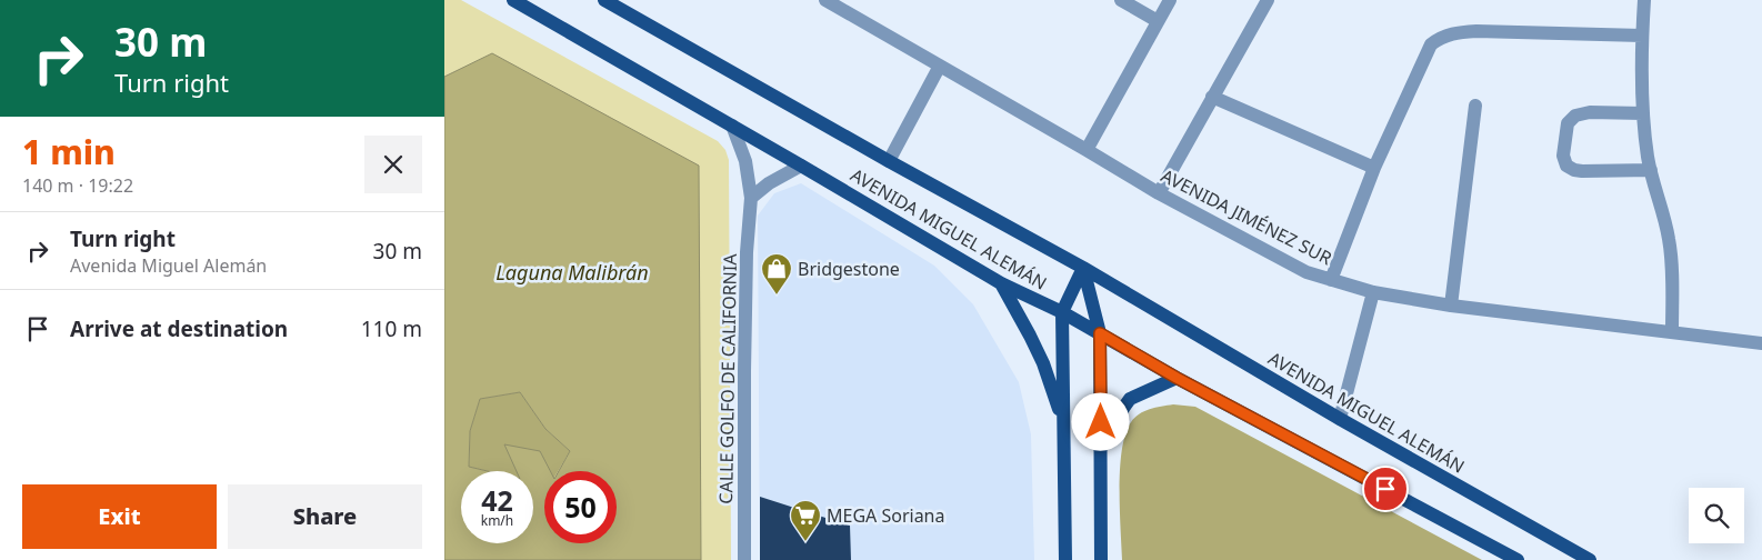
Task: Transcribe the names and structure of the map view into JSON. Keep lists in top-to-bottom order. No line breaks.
{"streets":{"main road":["AVENIDA MIGUEL ALEMÁN"],"street":["AVENIDA JIMÉNEZ SUR","CALLE GOLFO DE CALIFORNIA"]},"crossings":[["AVENIDA MIGUEL ALEMÁN","CALLE GOLFO DE CALIFORNIA"]],"water":["Laguna Malibrán"],"places":{"shop":["Bridgestone"],"supermarket":["MEGA Soriana"]},"page":{"turn":["30 m","Turn right"],"heading":["1 min","140 m · 19:22"],"list":[{"name":"Turn right","note":"Avenida Miguel Alemán","value":"30 m"},{"name":"Arrive at destination","value":"110 m"}],"speed":"42 km/h","limit":"50","buttons":["Exit","Share"]}}
